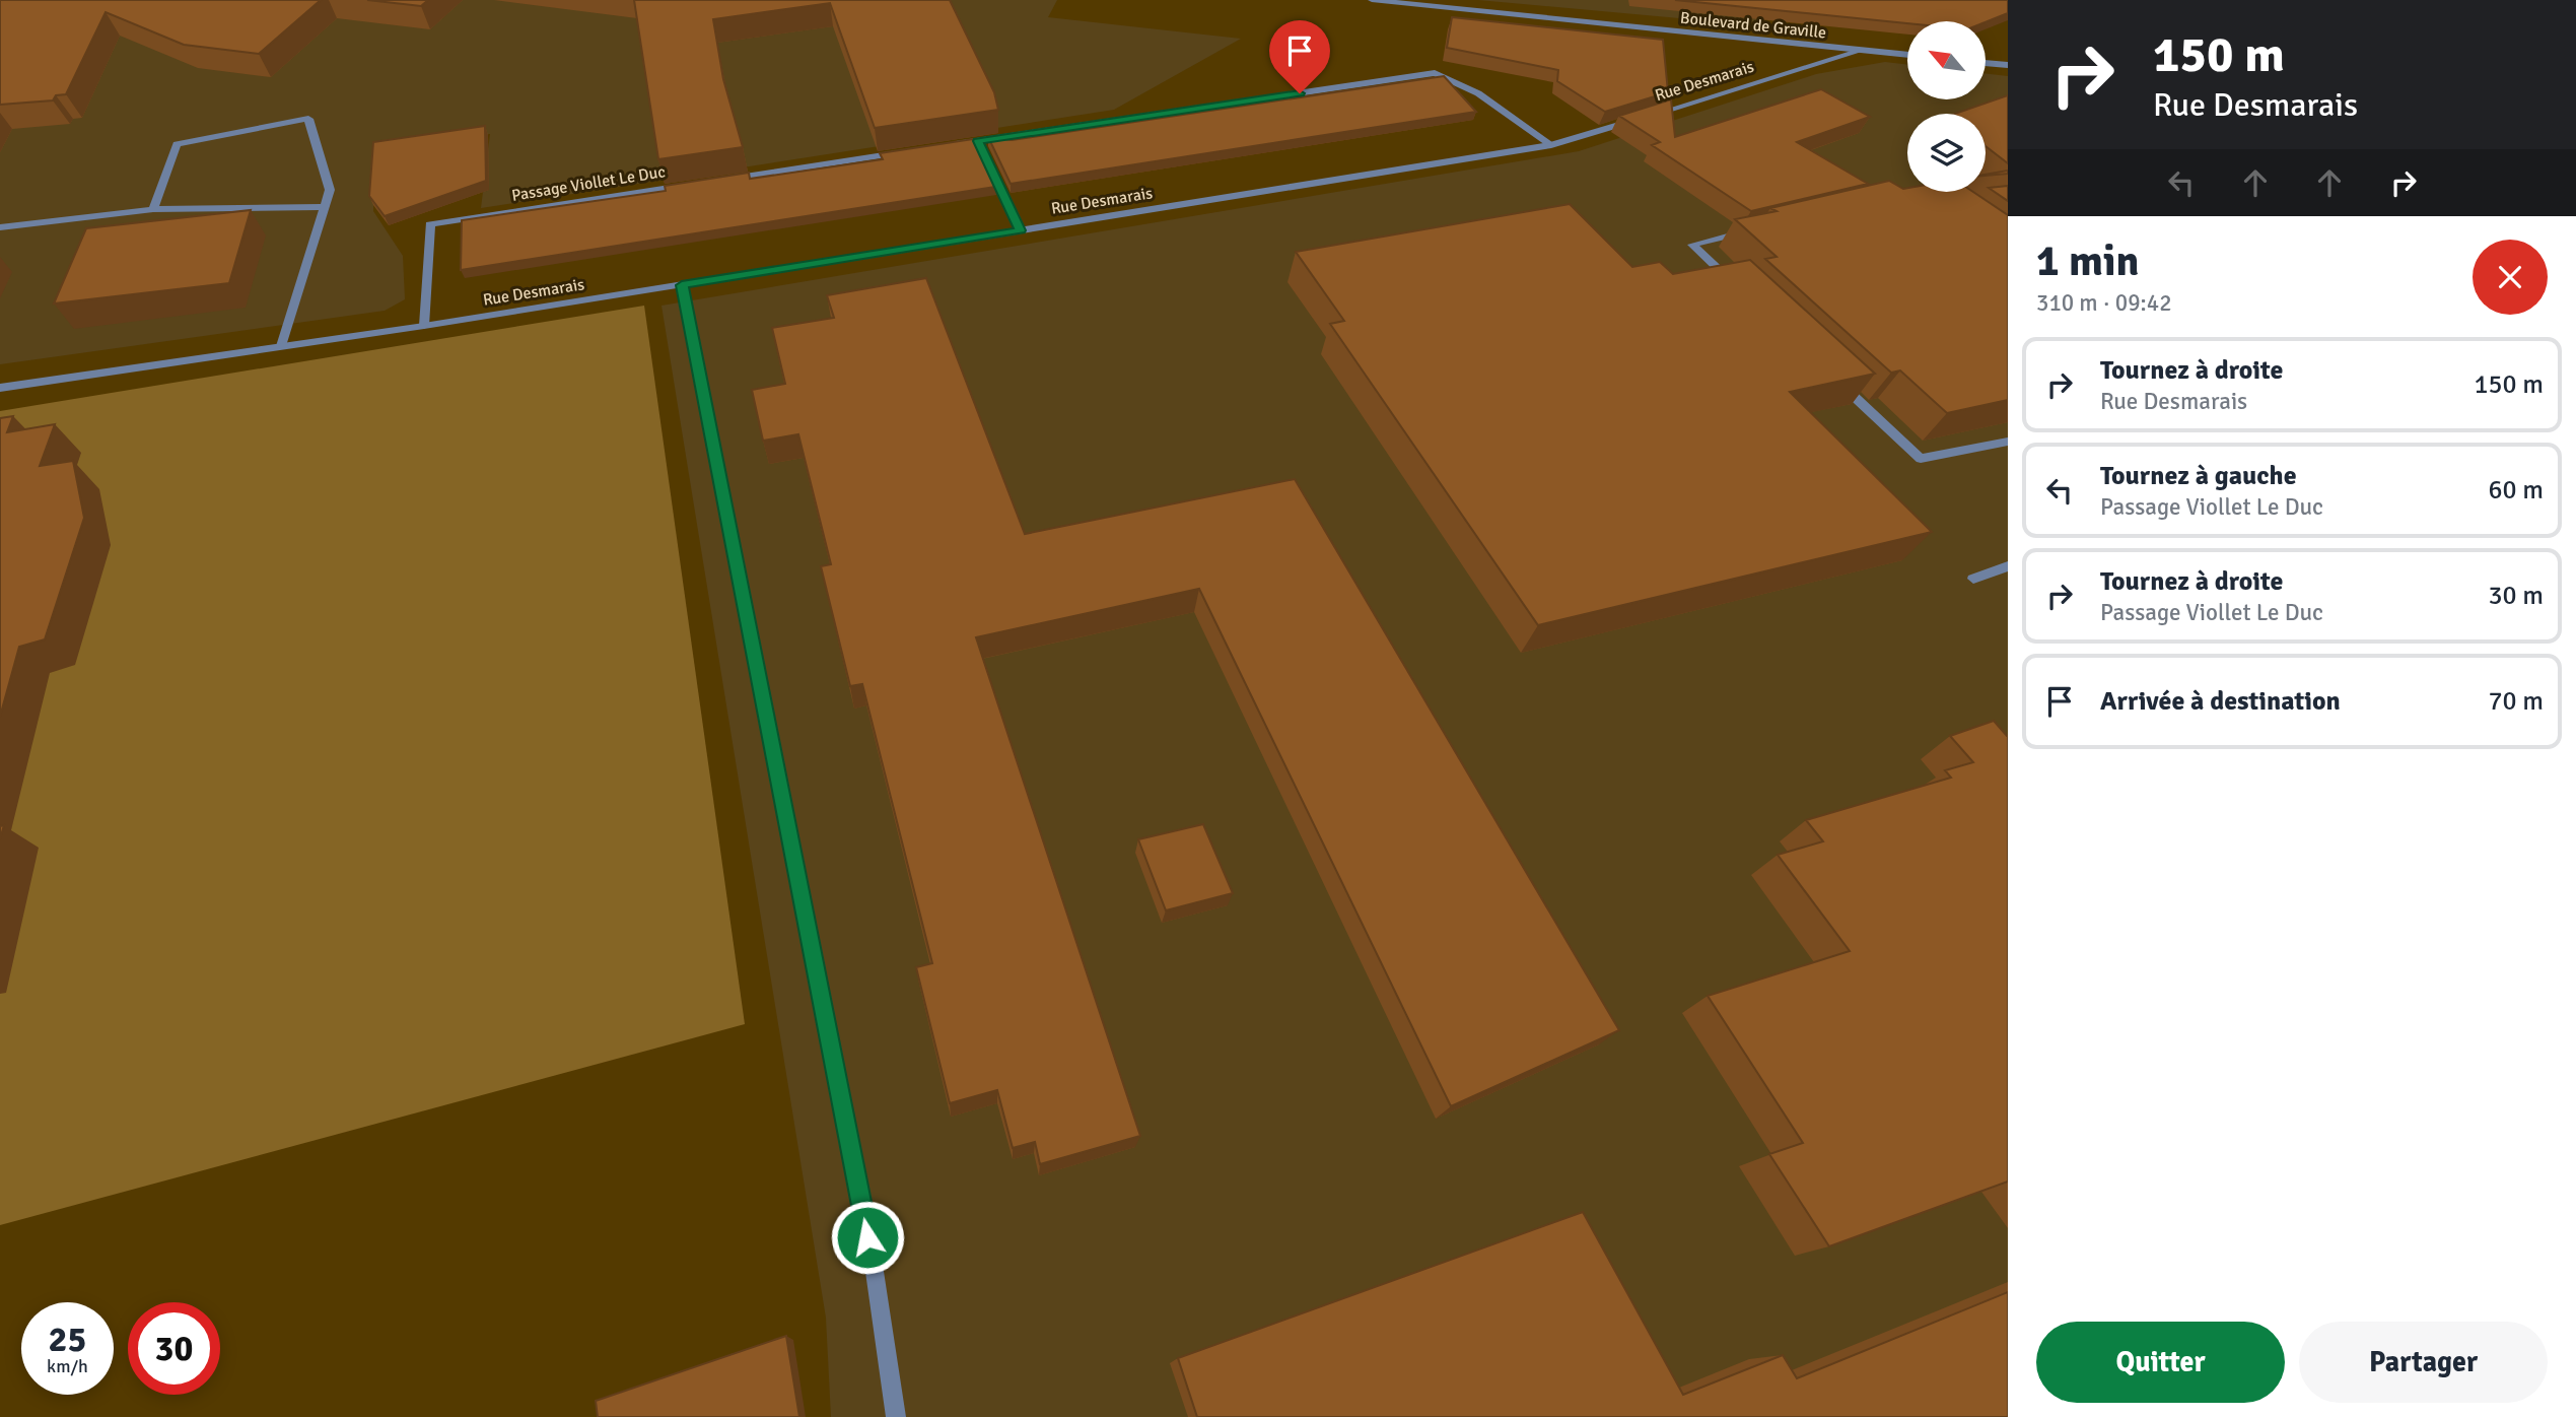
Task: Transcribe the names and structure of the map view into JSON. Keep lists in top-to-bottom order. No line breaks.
{"streets":{"street":["Boulevard de Graville","Rue Desmarais","Passage Viollet Le Duc"]},"crossings":[["Boulevard de Graville","Rue Desmarais"],["Rue Desmarais","Passage Viollet Le Duc"]],"north":"top left","page":{"turn":["150 m","Rue Desmarais"],"heading":["1 min","310 m · 09:42"],"list":[{"name":"Tournez à droite","note":"Rue Desmarais","value":"150 m"},{"name":"Tournez à gauche","note":"Passage Viollet Le Duc","value":"60 m"},{"name":"Tournez à droite","note":"Passage Viollet Le Duc","value":"30 m"},{"name":"Arrivée à destination","value":"70 m"}],"speed":"25 km/h","limit":"30","buttons":["Quitter","Partager"]}}
